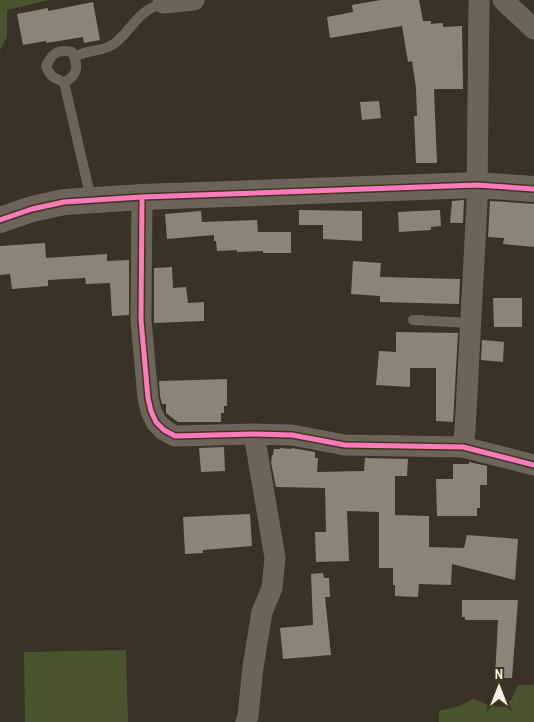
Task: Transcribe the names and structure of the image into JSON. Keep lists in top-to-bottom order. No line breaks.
{"north":"top"}
